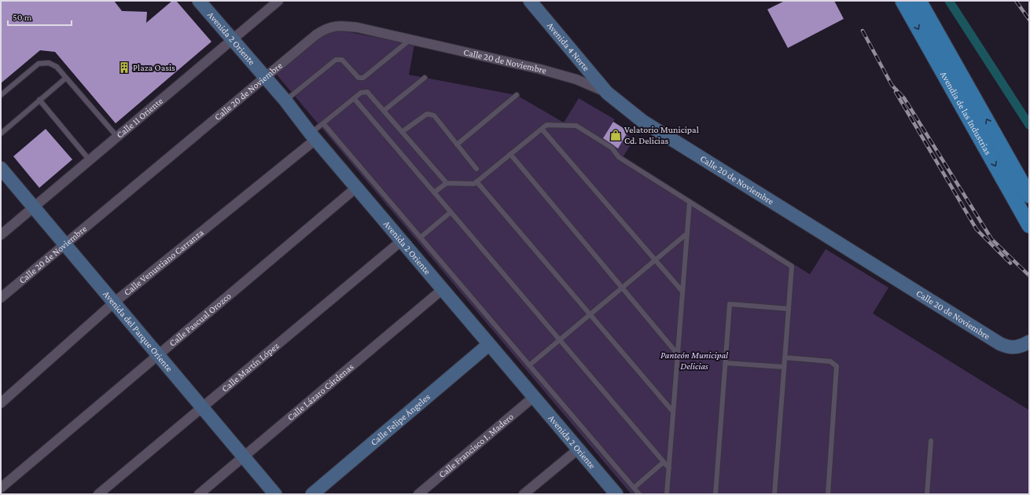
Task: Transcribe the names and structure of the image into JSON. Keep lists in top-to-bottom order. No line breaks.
{"streets":{"main road":["Avendia de las Industrias"],"street":["Avenida 2 Oriente","Avenida 4 Norte","Calle 20 de Noviembre","Calle 11 Oriente","Calle Venustiano Carranza","Calle Pascual Orozco","Avenida del Parque Oriente","Calle Martín López","Calle Lázaro Cárdenas","Calle Felipe Ángeles","Calle Francisco I. Madero"]},"crossings":[["Avenida 2 Oriente","Calle 20 de Noviembre"],["Avenida 2 Oriente","Calle 11 Oriente"],["Avenida 2 Oriente","Calle Venustiano Carranza"],["Avenida 2 Oriente","Calle Pascual Orozco"],["Avenida 2 Oriente","Calle Martín López"],["Avenida 2 Oriente","Calle Lázaro Cárdenas"],["Avenida 2 Oriente","Calle Felipe Ángeles"],["Avenida 2 Oriente","Calle Francisco I. Madero"],["Avenida 4 Norte","Calle 20 de Noviembre"],["Calle 20 de Noviembre","Avenida del Parque Oriente"],["Calle 11 Oriente","Avenida del Parque Oriente"],["Calle Venustiano Carranza","Avenida del Parque Oriente"],["Calle Pascual Orozco","Avenida del Parque Oriente"],["Avenida del Parque Oriente","Calle Martín López"],["Avenida del Parque Oriente","Calle Lázaro Cárdenas"]],"parks":["Panteón Municipal Delicias"],"places":{"building":["Plaza Oasis"],"shop":["Velatorio Municipal Cd. Delicias"]},"scale_bar":"50 m"}
